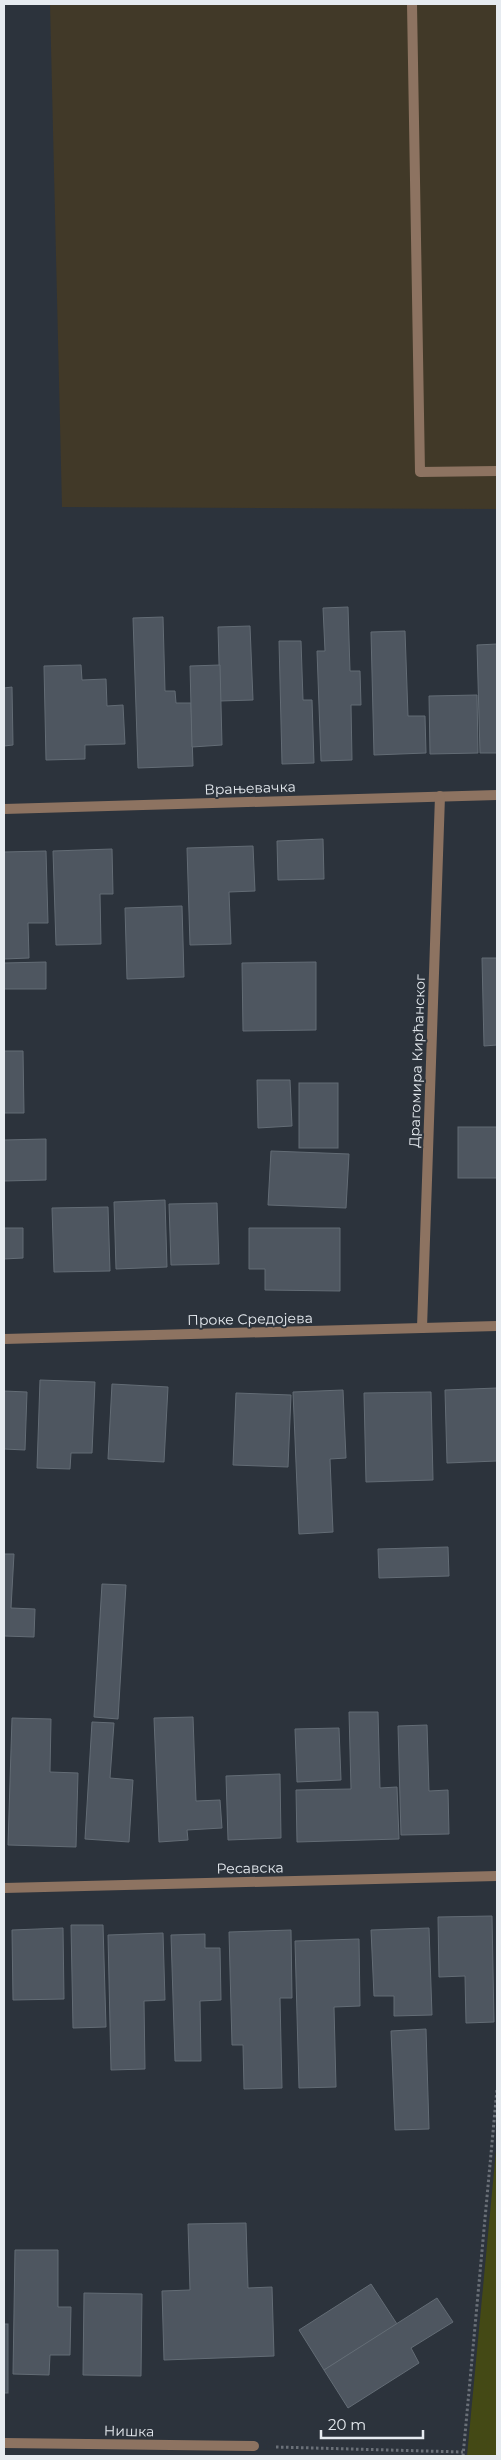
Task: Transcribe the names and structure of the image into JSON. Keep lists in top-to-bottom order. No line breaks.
{"streets":{"street":["Врањевачка","Драгомира Кирћанског","Проке Средојева","Ресавска","Нишка"]},"crossings":[["Врањевачка","Драгомира Кирћанског"],["Драгомира Кирћанског","Проке Средојева"]],"scale_bar":"20 m"}
